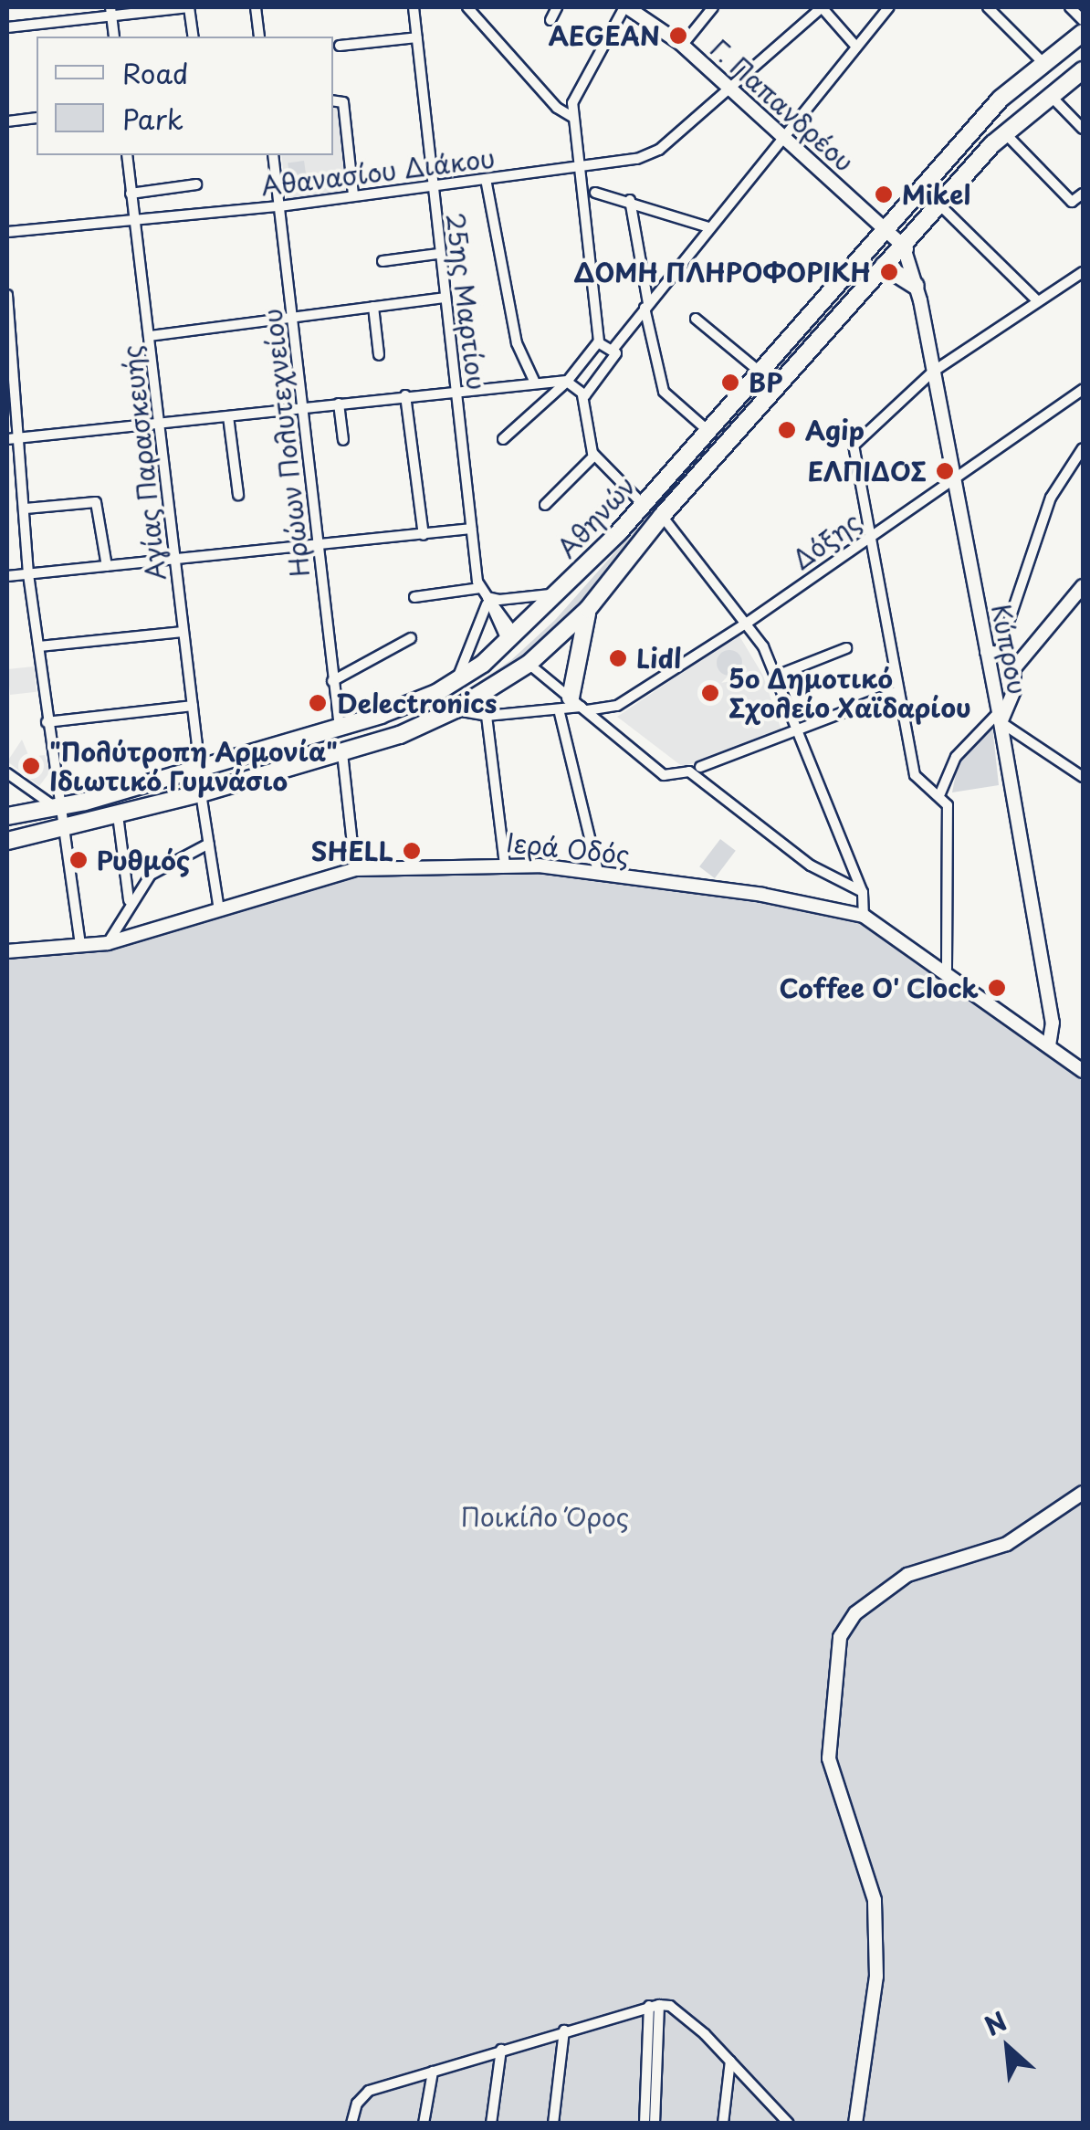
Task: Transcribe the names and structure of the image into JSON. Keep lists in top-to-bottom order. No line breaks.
{"streets":{"highway":["Αθηνών"],"street":["Γ. Παπανδρέου","Αθανασίου Διάκου","25ης Μαρτίου","Ηρώων Πολυτεχνείου","Αγίας Παρασκευής","Δόξης","Κύπρου","Ιερά Οδός"]},"crossings":[["Γ. Παπανδρέου","Αθανασίου Διάκου"],["Γ. Παπανδρέου","Αθηνών"],["Γ. Παπανδρέου","Κύπρου"],["Αθανασίου Διάκου","25ης Μαρτίου"],["Αθανασίου Διάκου","Ηρώων Πολυτεχνείου"],["Αθανασίου Διάκου","Αγίας Παρασκευής"],["25ης Μαρτίου","Αθηνών"],["Ηρώων Πολυτεχνείου","Αθηνών"],["Αγίας Παρασκευής","Αθηνών"],["Αθηνών","Κύπρου"],["Δόξης","Κύπρου"],["Κύπρου","Ιερά Οδός"]],"parks":["Ποικίλο Όρος"],"places":["AEGEAN","Mikel","ΔΟΜΗ ΠΛΗΡΟΦΟΡΙΚΗ","BP","Agip","ΕΛΠΙΔΟΣ","Lidl","5ο Δημοτικό Σχολείο Χαϊδαρίου","Delectronics","\"Πολύτροπη Αρμονία\" Ιδιωτικό Γυμνάσιο","SHELL","Ρυθμός","Coffee O' Clock"],"legend":["Road","Park"],"north":"top left"}
